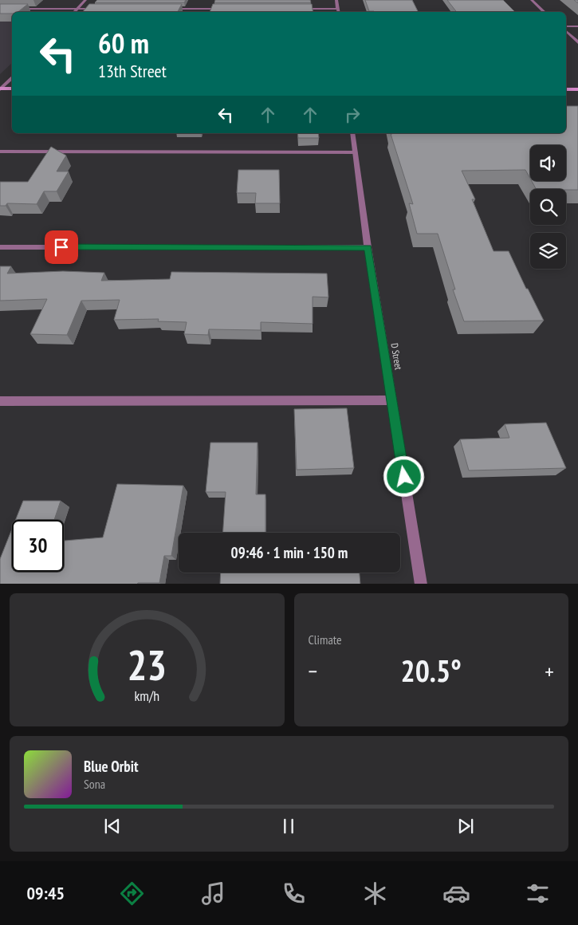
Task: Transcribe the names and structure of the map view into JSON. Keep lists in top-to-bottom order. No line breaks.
{"streets":{"street":["D Street"]},"page":{"turn":["60 m","13th Street"],"limit":"30","trip":"09:46 · 1 min · 150 m","tile":"Climate","heat":["−","20.5°","+"],"song":["Blue Orbit","Sona"],"tabs":"09:45","gauge":["23","km/h"]}}
